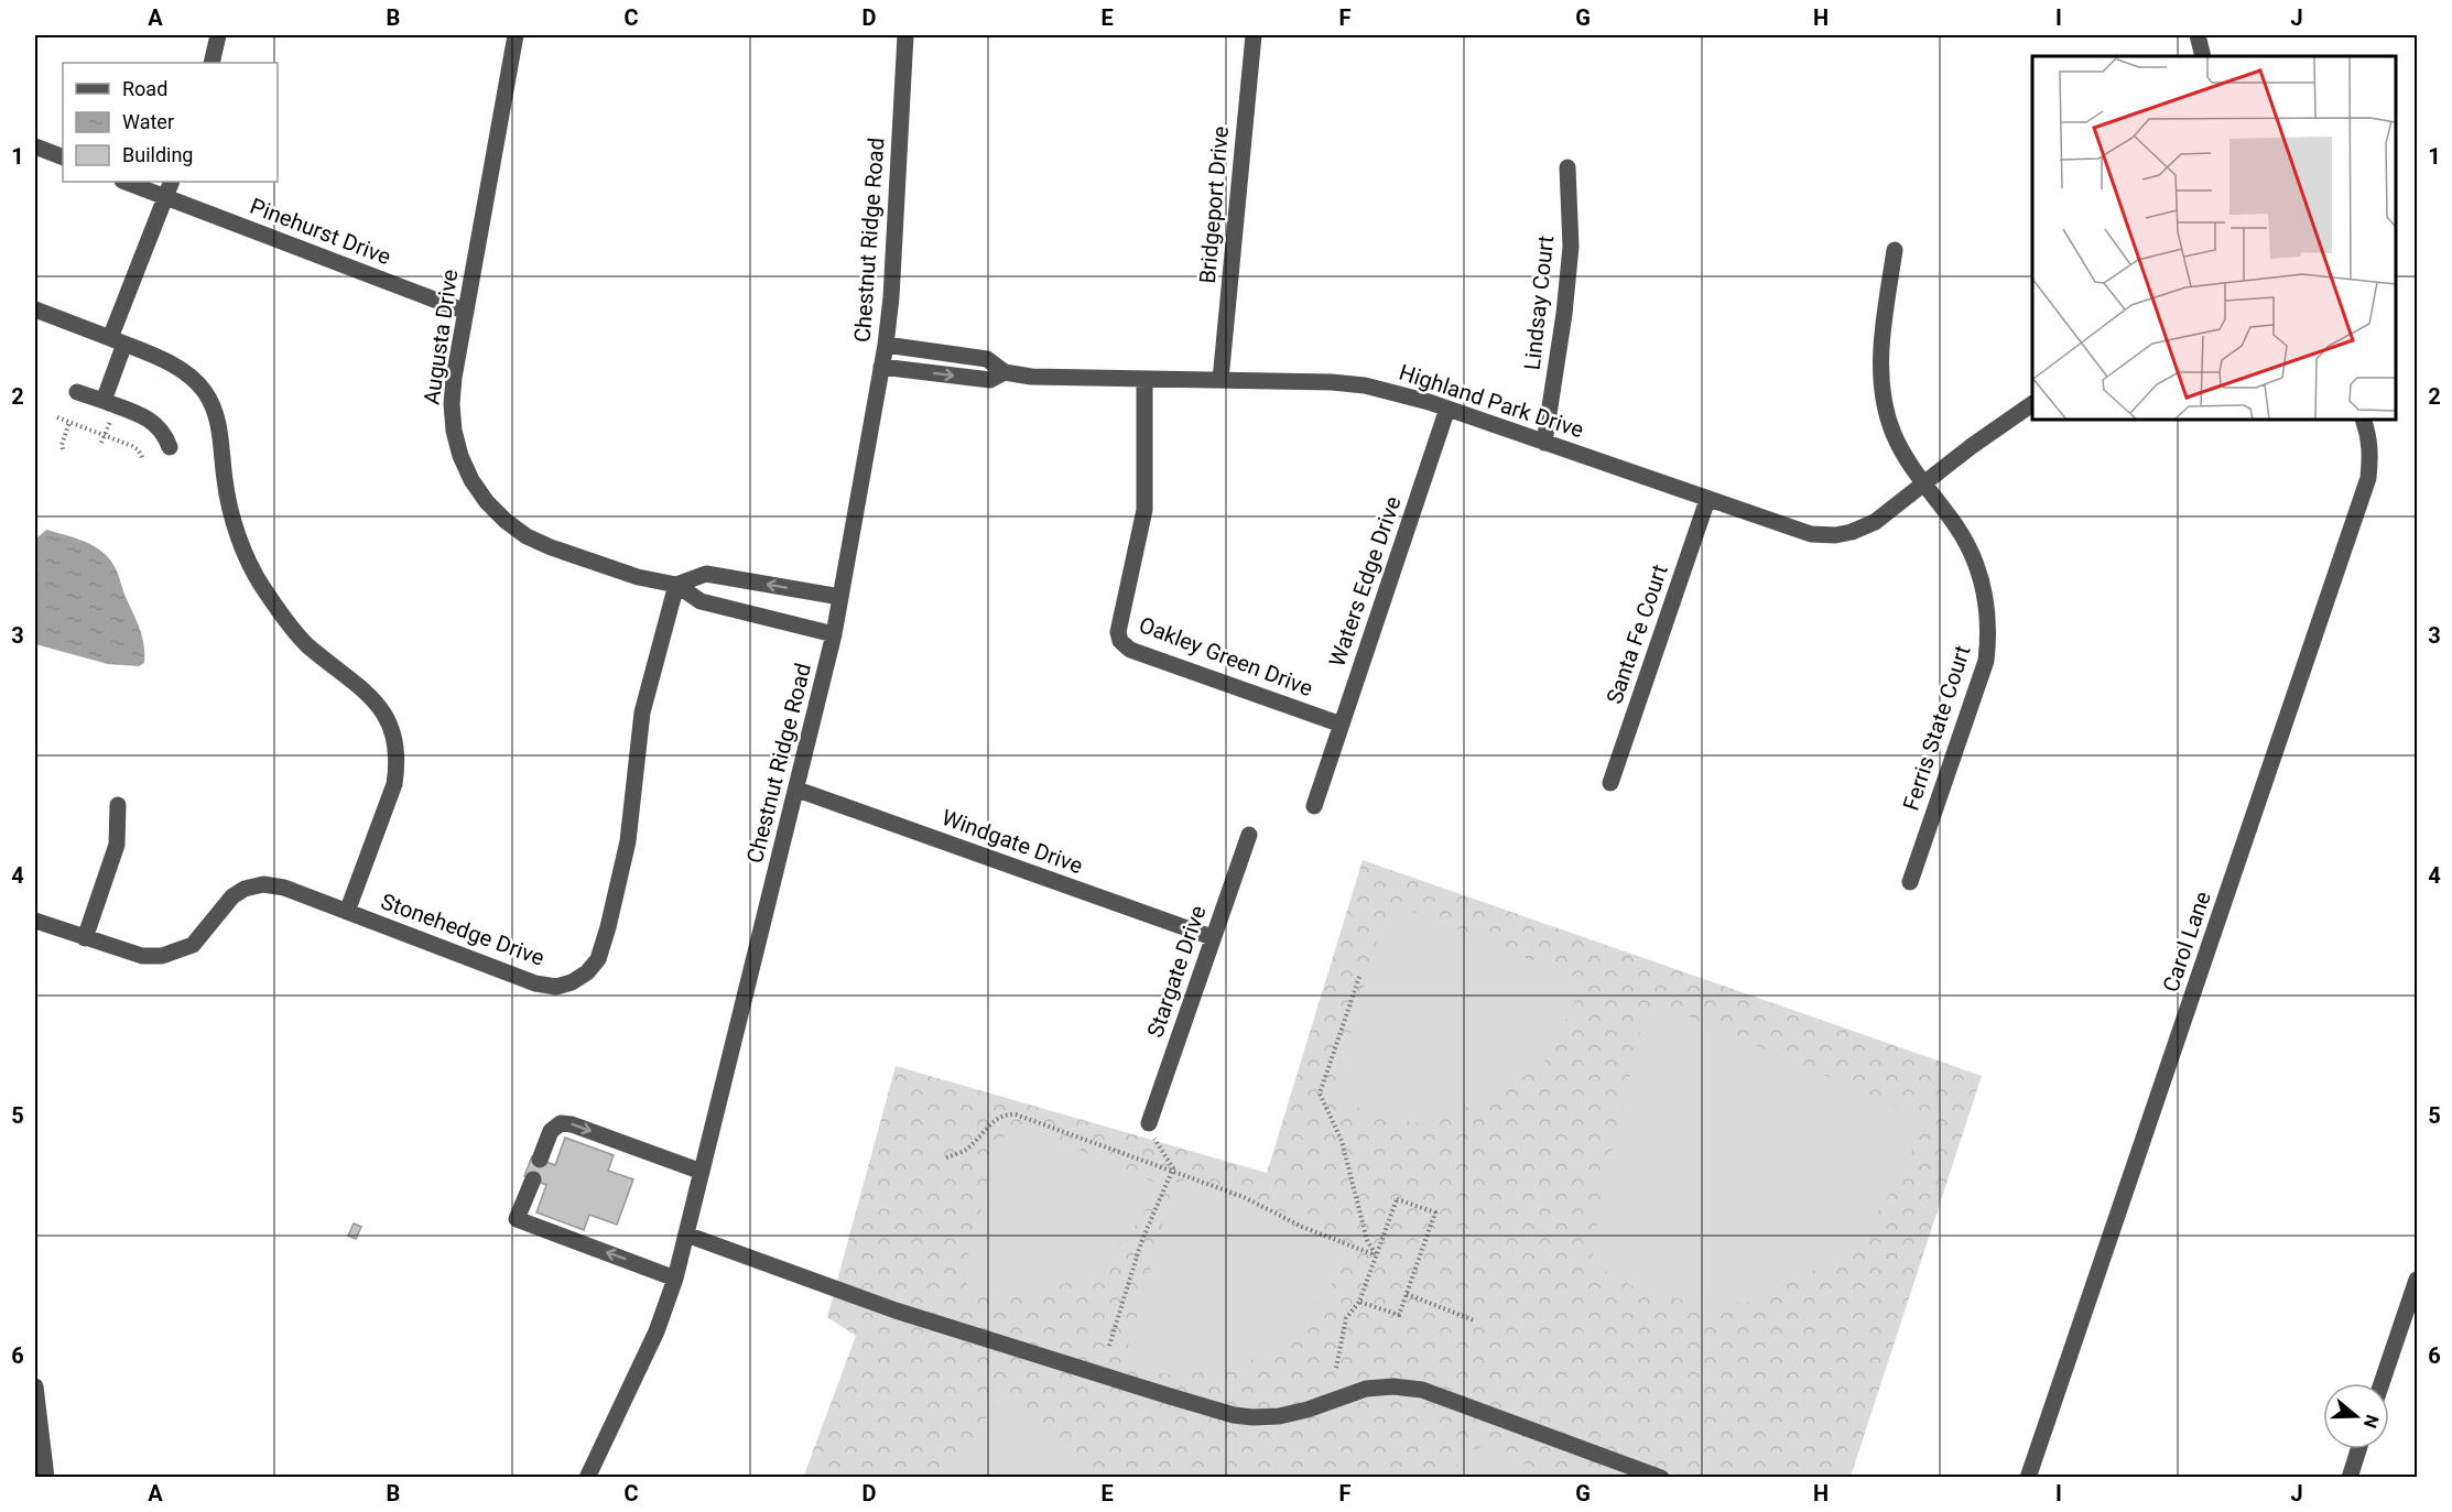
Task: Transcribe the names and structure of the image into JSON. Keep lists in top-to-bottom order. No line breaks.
{"streets":{"street":["Bridgeport Drive","Pinehurst Drive","Chestnut Ridge Road","Lindsay Court","Augusta Drive","Highland Park Drive","Waters Edge Drive","Santa Fe Court","Oakley Green Drive","Ferris State Court","Windgate Drive","Stonehedge Drive","Carol Lane","Stargate Drive"]},"crossings":[["Bridgeport Drive","Highland Park Drive"],["Pinehurst Drive","Augusta Drive"],["Chestnut Ridge Road","Augusta Drive"],["Chestnut Ridge Road","Highland Park Drive"],["Chestnut Ridge Road","Windgate Drive"],["Lindsay Court","Highland Park Drive"],["Augusta Drive","Stonehedge Drive"],["Highland Park Drive","Waters Edge Drive"],["Highland Park Drive","Santa Fe Court"],["Highland Park Drive","Oakley Green Drive"],["Highland Park Drive","Ferris State Court"],["Waters Edge Drive","Oakley Green Drive"],["Windgate Drive","Stargate Drive"]],"legend":["Road","Water","Building"],"north":"right","grid":{"columns":["A","B","C","D","E","F","G","H","I","J"],"rows":["1","2","3","4","5","6"]}}
